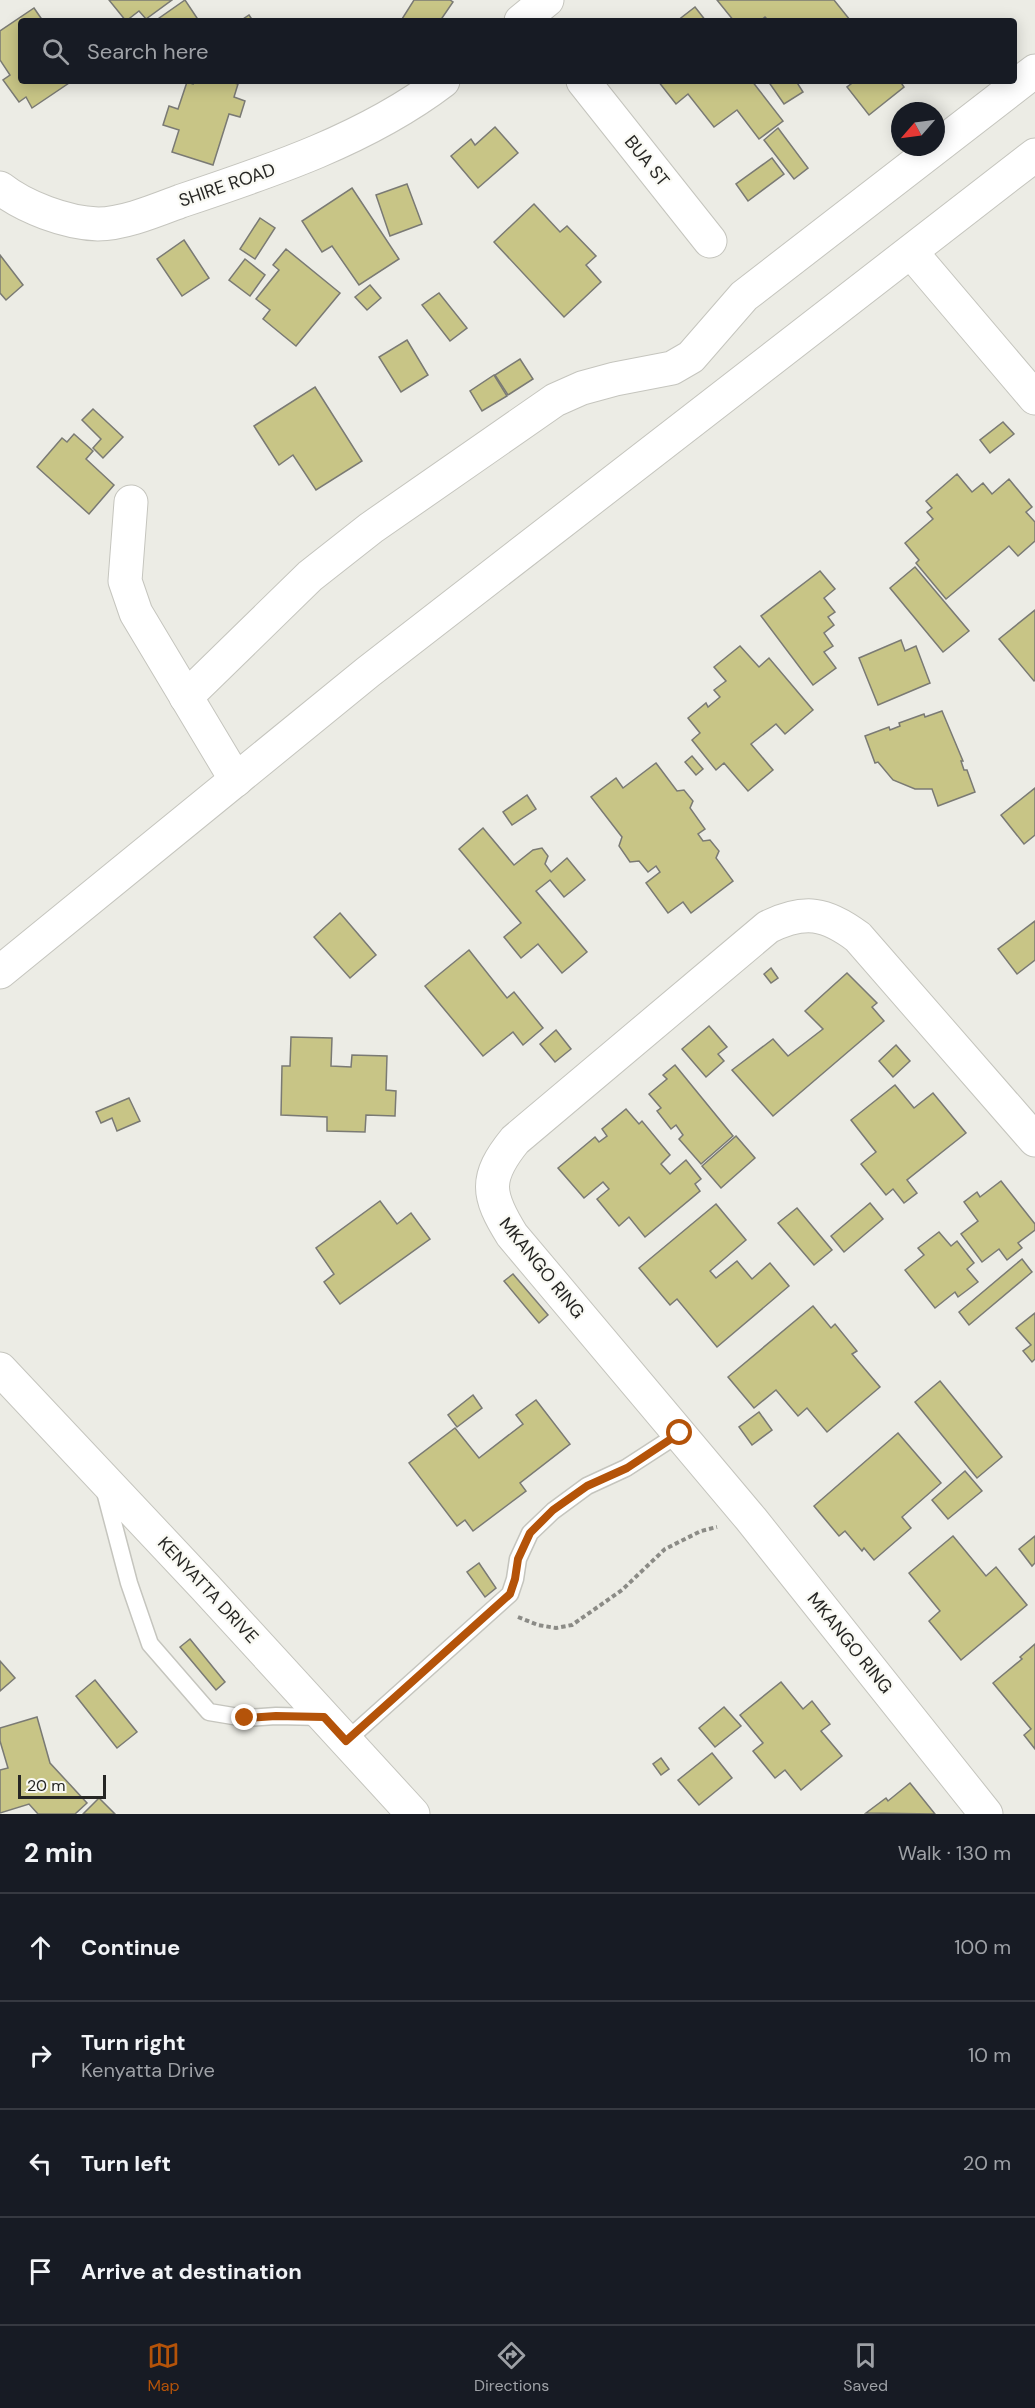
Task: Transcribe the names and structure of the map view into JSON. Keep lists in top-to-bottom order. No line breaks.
{"streets":{"street":["BUA ST","SHIRE ROAD","MKANGO RING","KENYATTA DRIVE"]},"scale_bar":"20 m","north":"bottom left","page":{"search":"Search here","scale":"20 m","heading":["2 min","Walk · 130 m"],"list":[["Continue","100 m"],["Turn right","Kenyatta Drive","10 m"],["Turn left","20 m"],"Arrive at destination"],"nav":["Map","Directions","Saved"]}}
